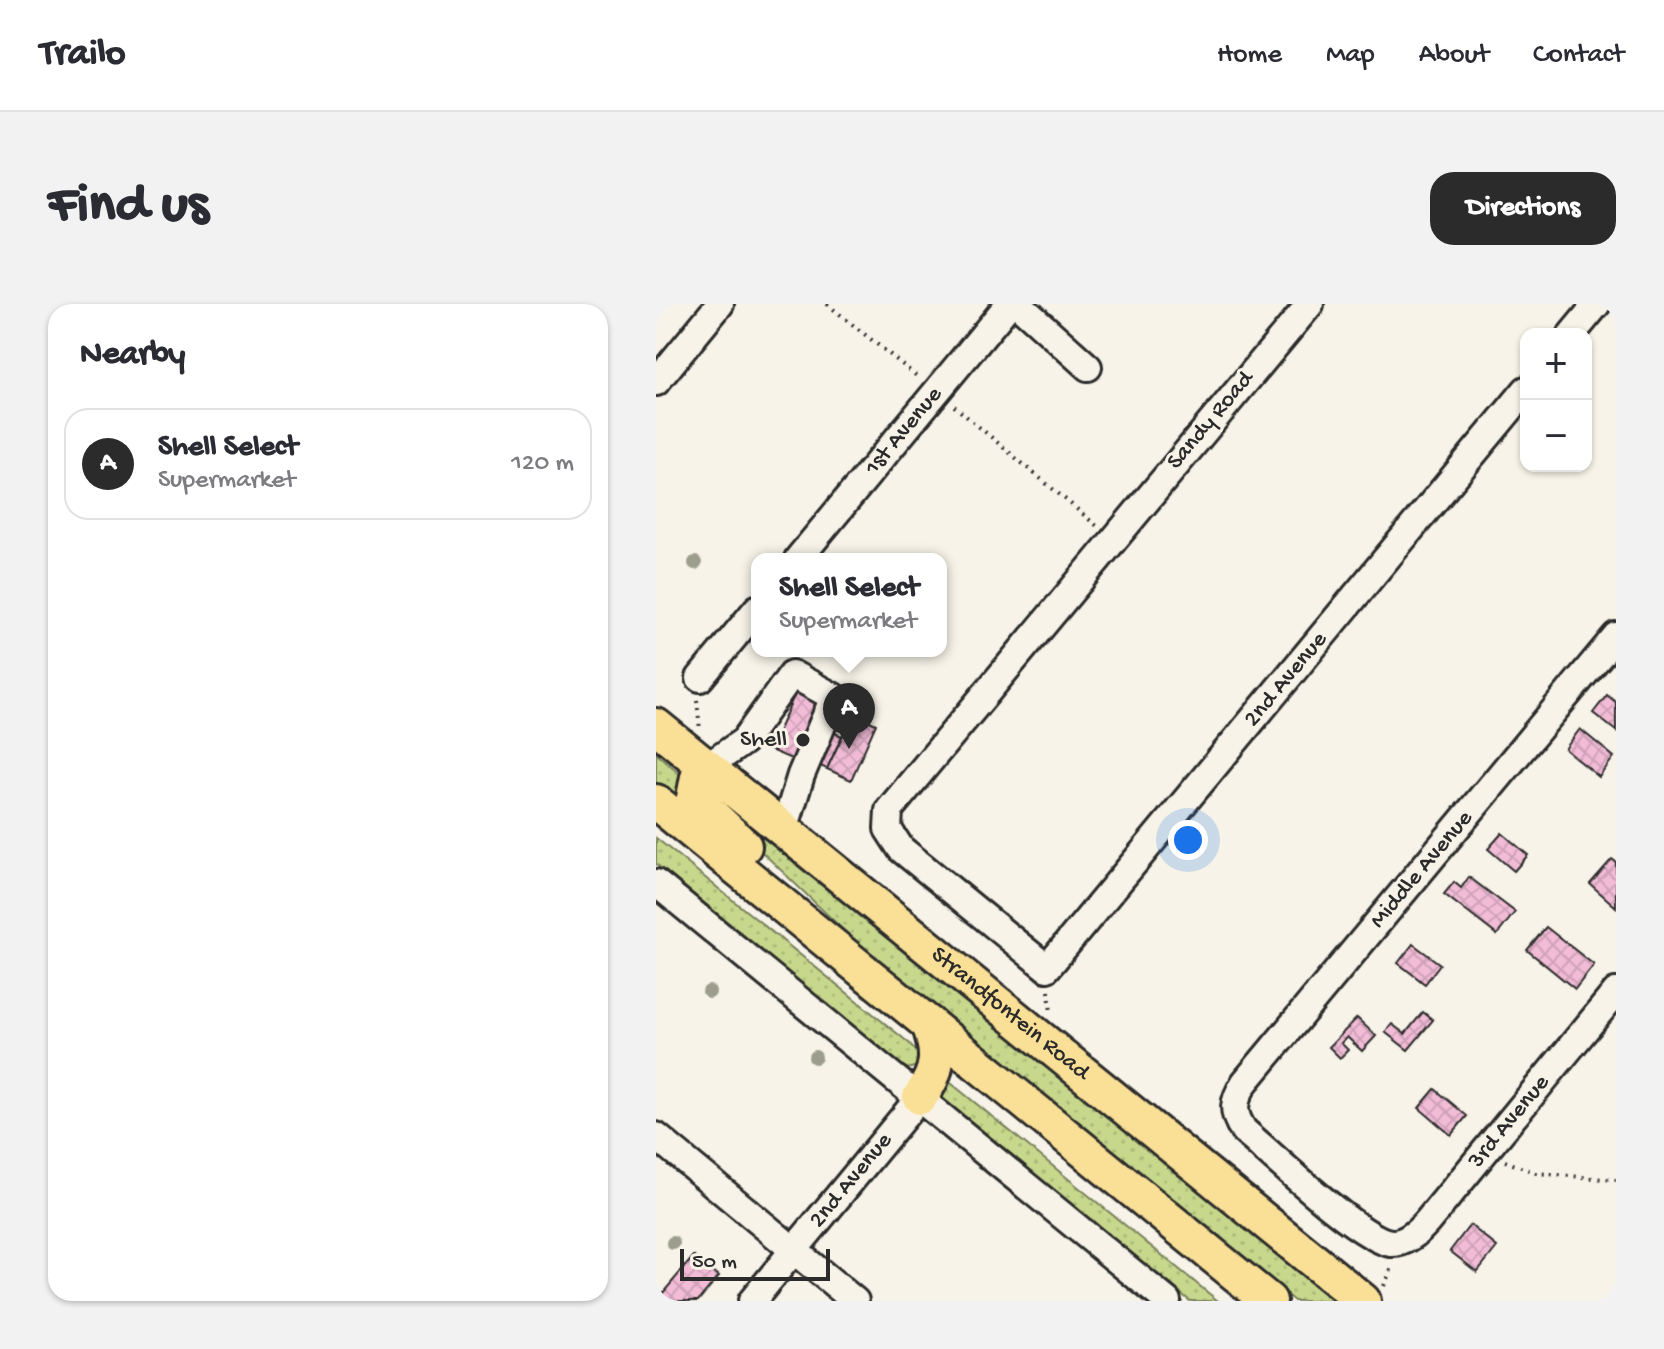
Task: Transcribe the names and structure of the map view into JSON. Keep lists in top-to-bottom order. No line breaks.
{"streets":{"main road":["Strandfontein Road"],"street":["Sandy Road","1st Avenue","2nd Avenue","Middle Avenue","3rd Avenue"]},"crossings":[["Sandy Road","2nd Avenue"],["Middle Avenue","3rd Avenue"]],"places":["Shell"],"scale_bar":"50 m","page":{"header":"Trailo","nav":["Home","Map","About","Contact"],"buttons":"Directions","title":"Find us","heading":"Nearby","map_buttons":["+","−"],"list":[{"mark":"A","name":"Shell Select","note":"Supermarket","value":"120 m"}],"popup":["Shell Select","Supermarket"],"pins":"A","scale":"50 m"}}
